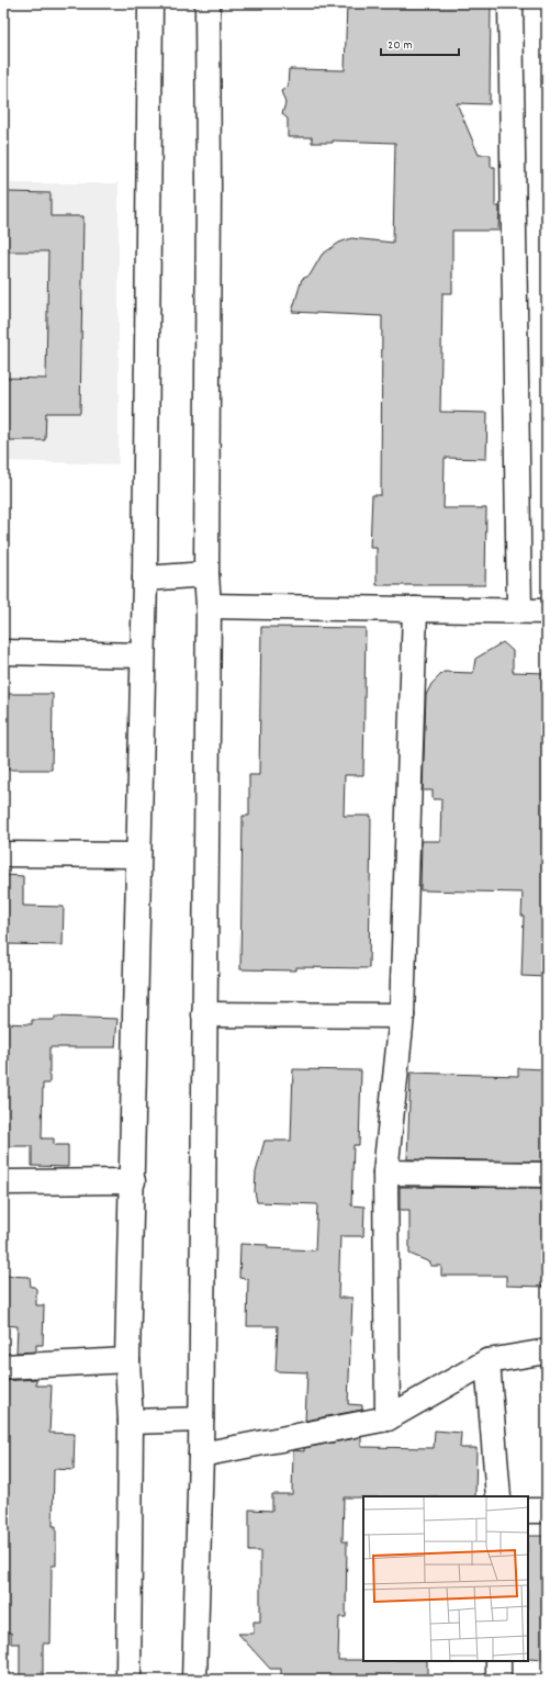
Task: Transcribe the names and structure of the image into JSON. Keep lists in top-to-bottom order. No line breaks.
{"scale_bar":"20 m"}
